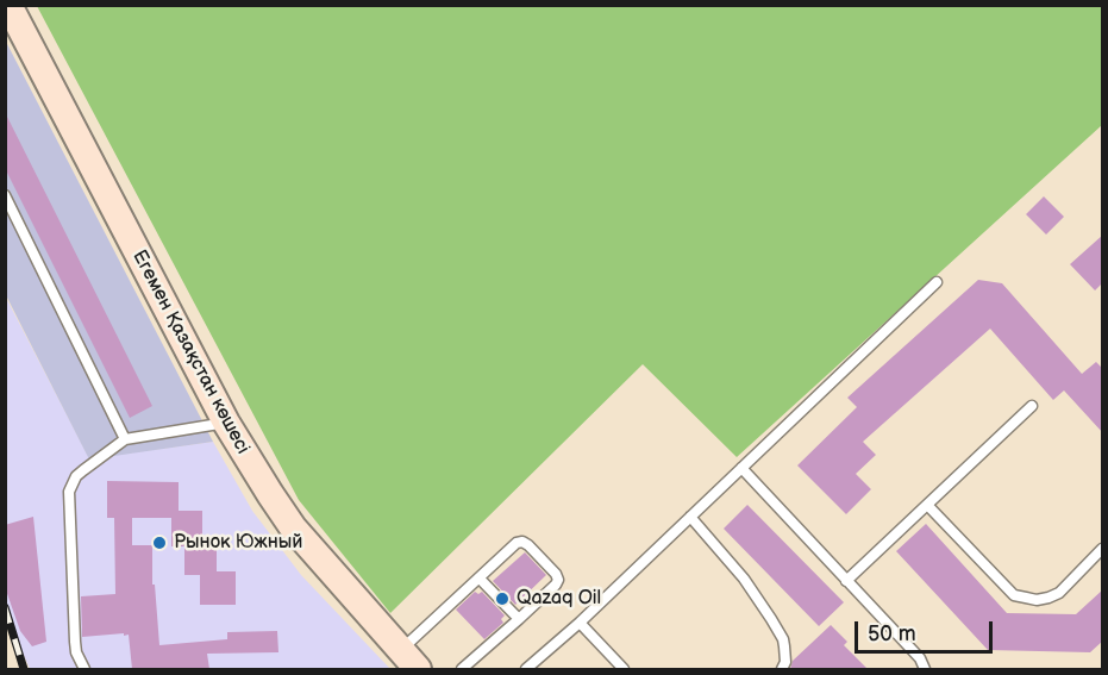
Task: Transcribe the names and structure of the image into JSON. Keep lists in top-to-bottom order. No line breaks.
{"streets":{"main road":["Егемен Қазақстан көшесі"]},"places":["Рынок Южный","Qazaq Oil"],"scale_bar":"50 m"}
